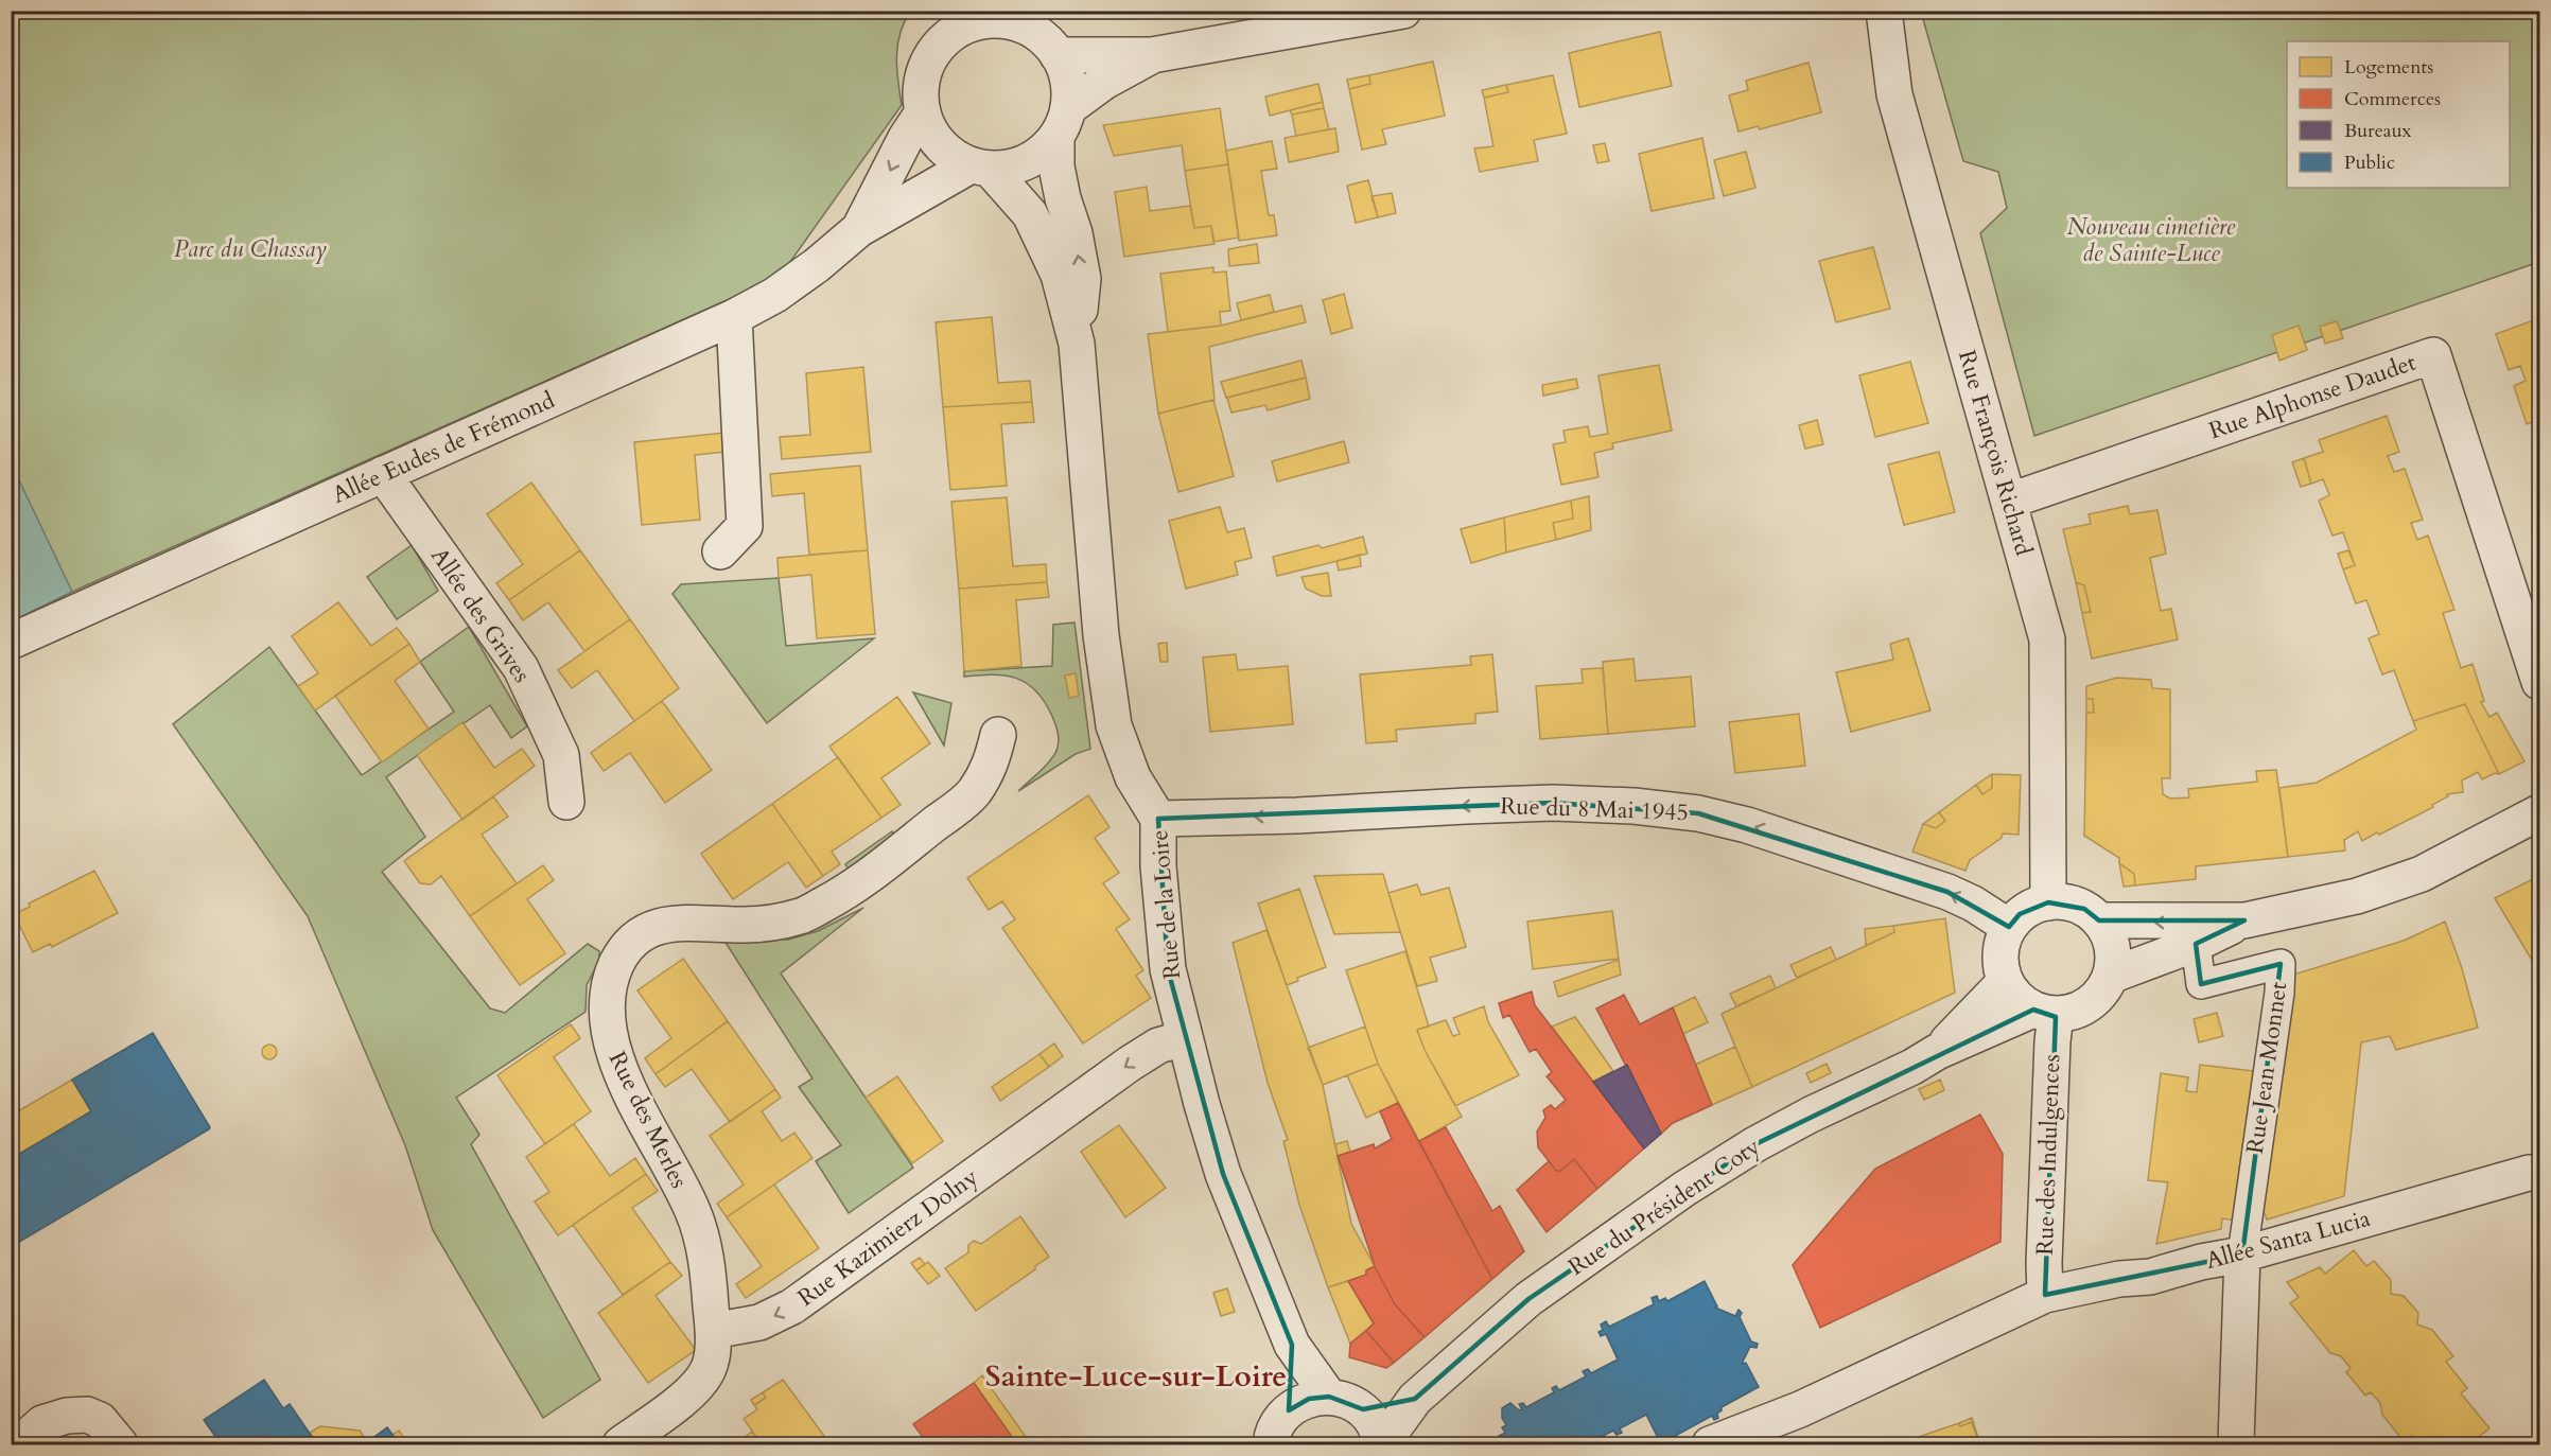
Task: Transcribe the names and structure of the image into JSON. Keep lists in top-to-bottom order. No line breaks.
{"streets":{"street":["Rue Alphonse Daudet","Allée Eudes de Frémond","Rue François Richard","Allée des Grives","Rue du 8 Mai 1945","Rue de la Loire","Rue Jean Monnet","Rue des Merles","Rue des Indulgences","Rue du Président Coty","Rue Kazimierz Dolny","Allée Santa Lucia"]},"crossings":[["Rue Alphonse Daudet","Rue François Richard"],["Allée Eudes de Frémond","Allée des Grives"],["Allée Eudes de Frémond","Rue de la Loire"],["Rue François Richard","Rue du 8 Mai 1945"],["Rue François Richard","Rue des Indulgences"],["Rue François Richard","Rue du Président Coty"],["Rue du 8 Mai 1945","Rue de la Loire"],["Rue du 8 Mai 1945","Rue des Indulgences"],["Rue du 8 Mai 1945","Rue du Président Coty"],["Rue de la Loire","Rue Kazimierz Dolny"],["Rue Jean Monnet","Allée Santa Lucia"],["Rue des Merles","Rue Kazimierz Dolny"],["Rue des Indulgences","Rue du Président Coty"],["Rue des Indulgences","Allée Santa Lucia"]],"one_way":["Rue du 8 Mai 1945","Rue Kazimierz Dolny"],"districts":["Sainte-Luce-sur-Loire"],"parks":["Nouveau cimetière de Sainte-Luce","Parc du Chassay"],"legend":["Logements","Commerces","Bureaux","Public"]}
